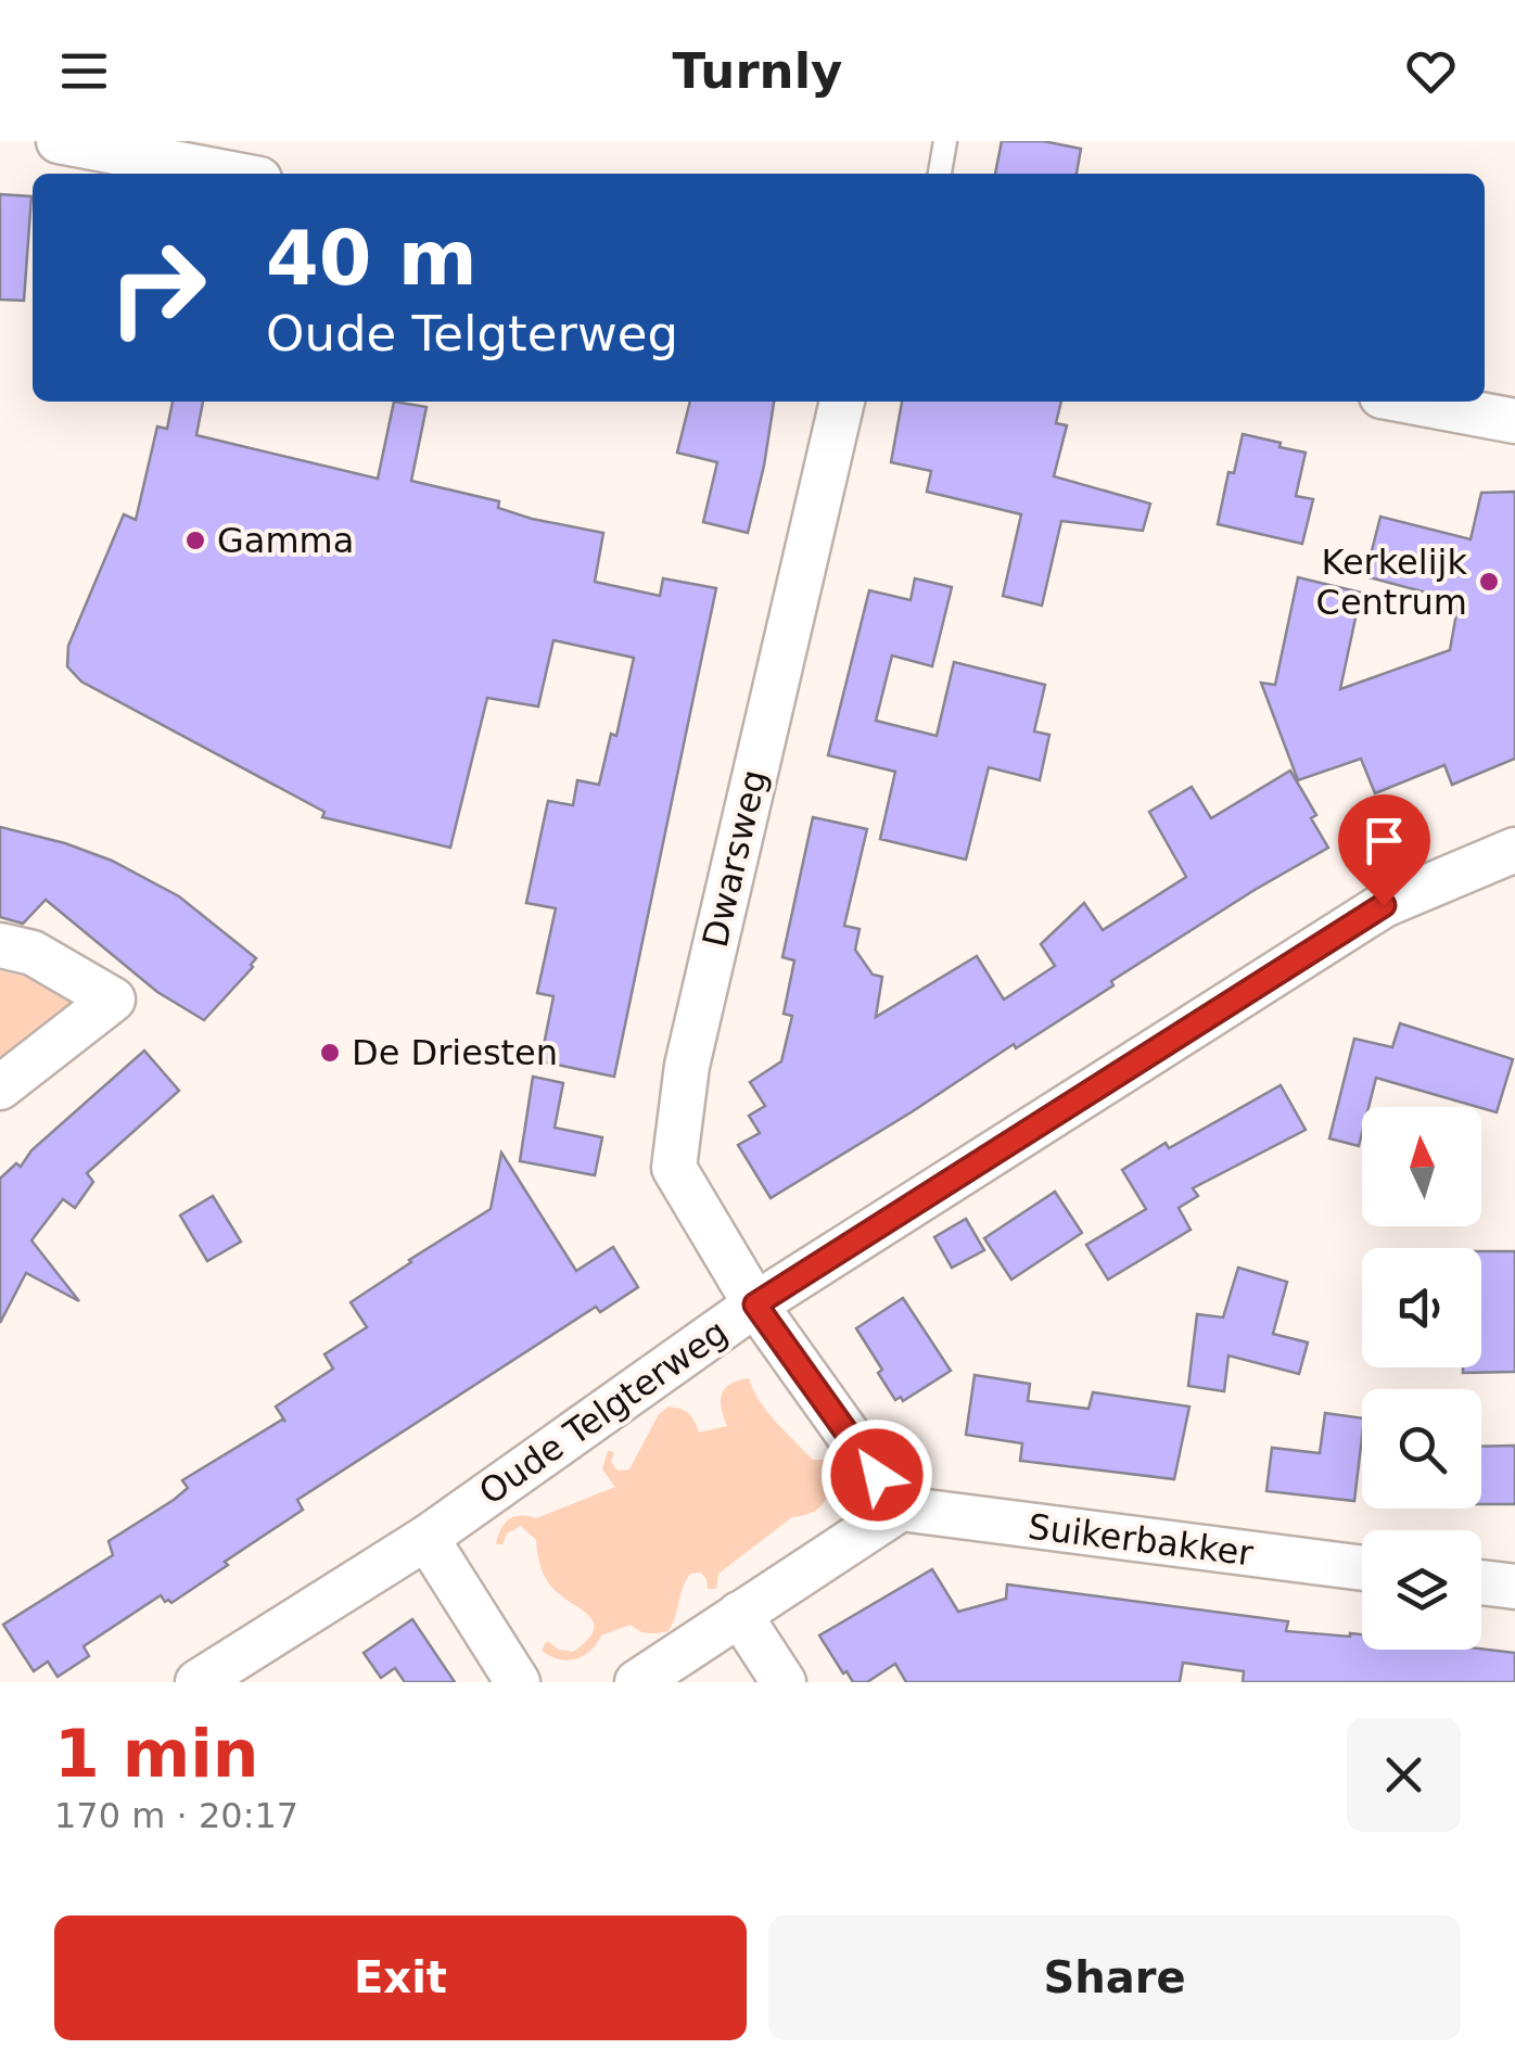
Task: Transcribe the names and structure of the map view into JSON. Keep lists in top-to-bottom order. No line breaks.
{"streets":{"street":["Dwarsweg","Oude Telgterweg","Suikerbakker"]},"crossings":[["Dwarsweg","Oude Telgterweg"]],"places":["Gamma","Kerkelijk Centrum","De Driesten"],"north":"top","page":{"header":"Turnly","turn":["40 m","Oude Telgterweg"],"heading":["1 min","170 m · 20:17"],"buttons":["Exit","Share"]}}
